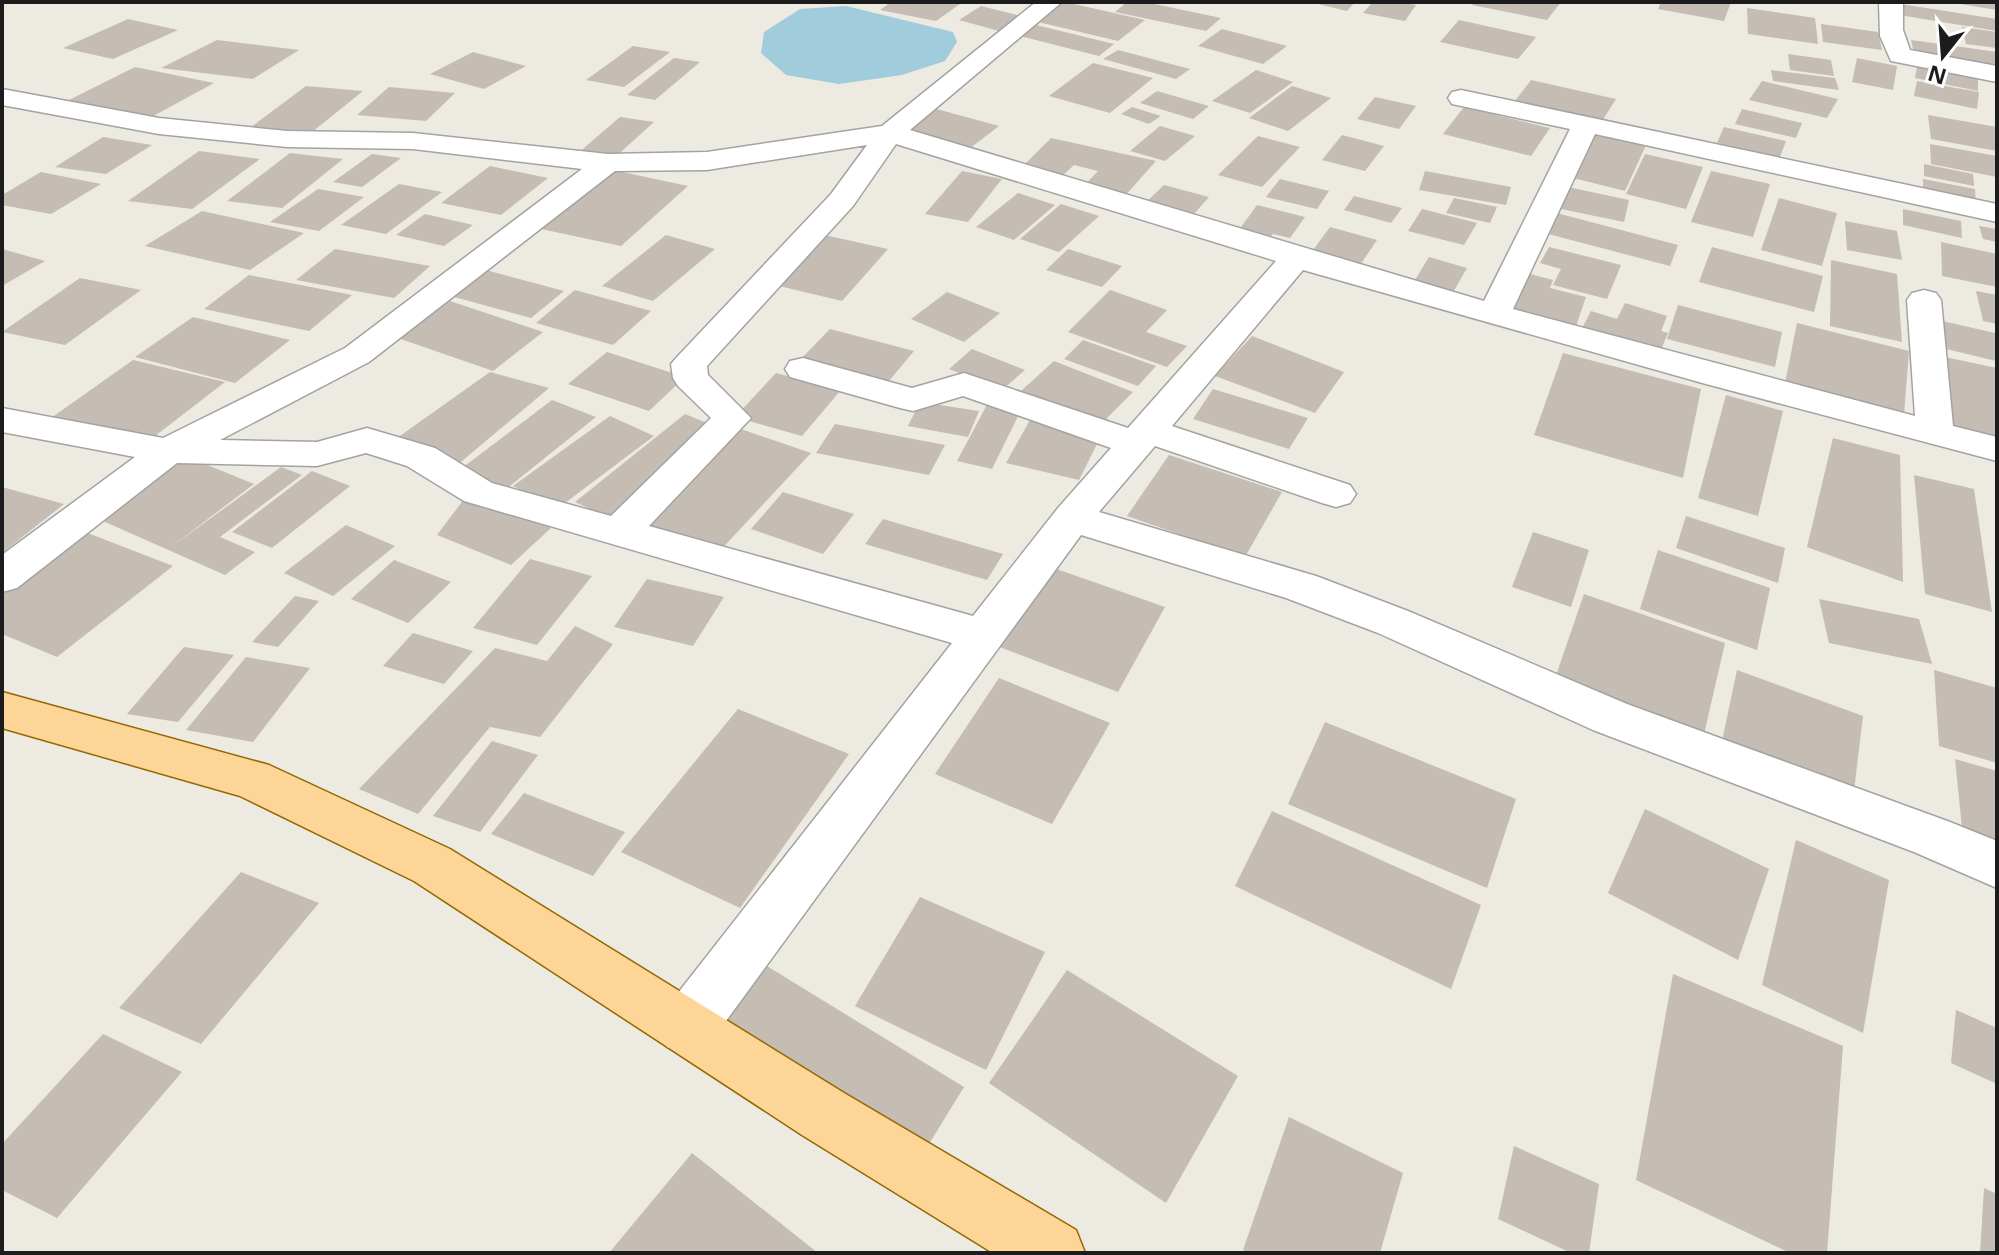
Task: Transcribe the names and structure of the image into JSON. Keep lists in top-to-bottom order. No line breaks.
{"north":"bottom"}
